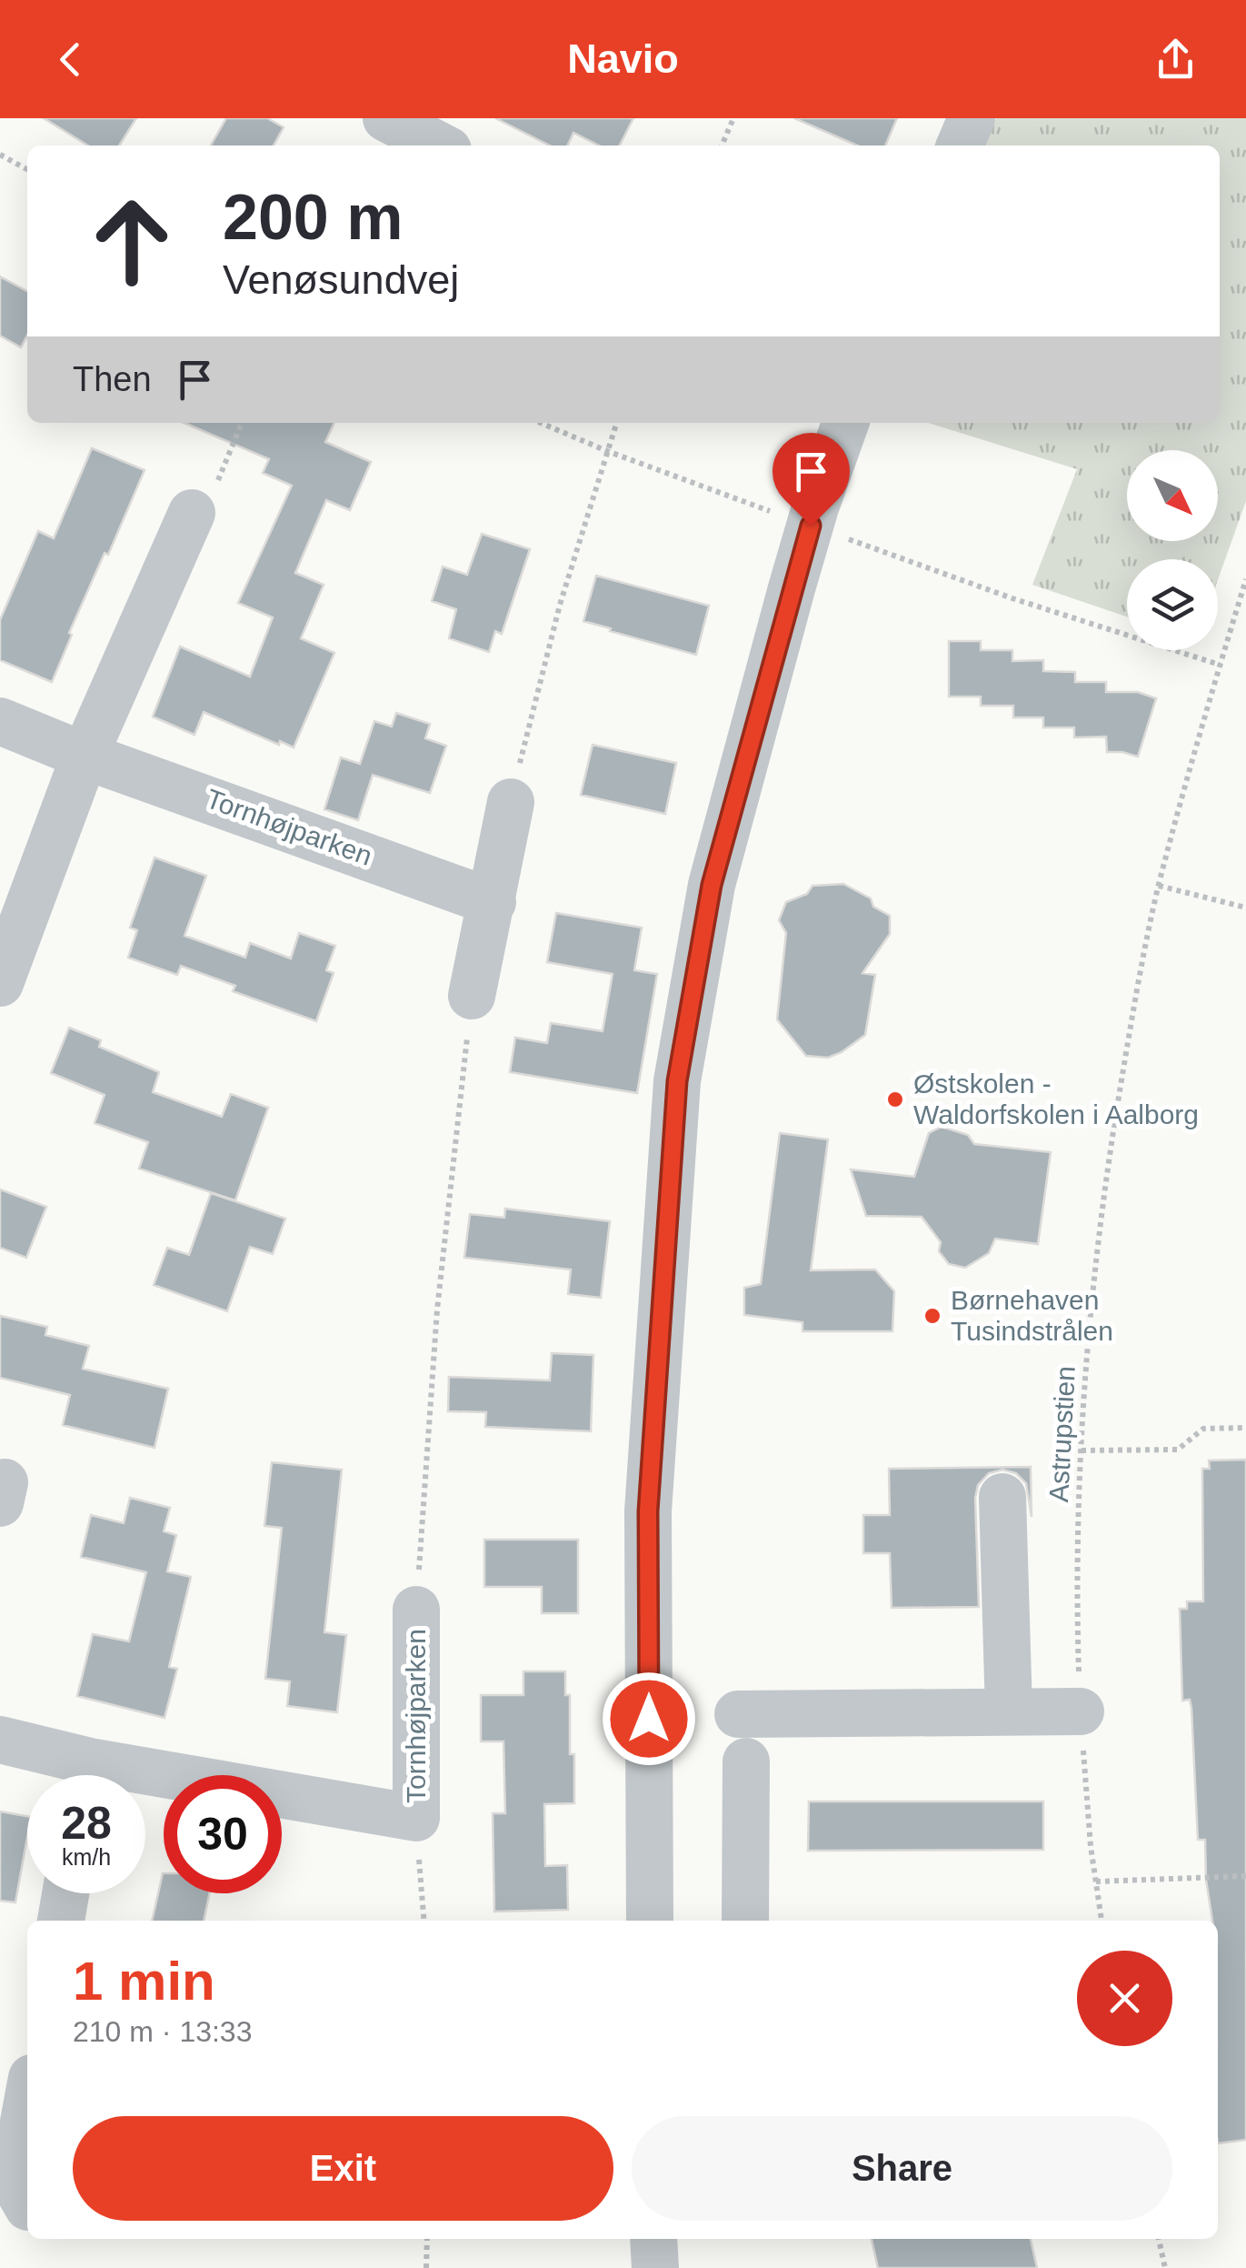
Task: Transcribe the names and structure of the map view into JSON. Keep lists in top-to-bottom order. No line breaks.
{"streets":{"street":["Tornhøjparken"],"path":["Astrupstien"]},"places":["Østskolen - Waldorfskolen i Aalborg","Børnehaven Tusindstrålen"],"north":"bottom right","page":{"header":"Navio","turn":["200 m","Venøsundvej"],"then":"Then","speed":"28 km/h","limit":"30","heading":["1 min","210 m · 13:33"],"buttons":["Exit","Share"]}}
